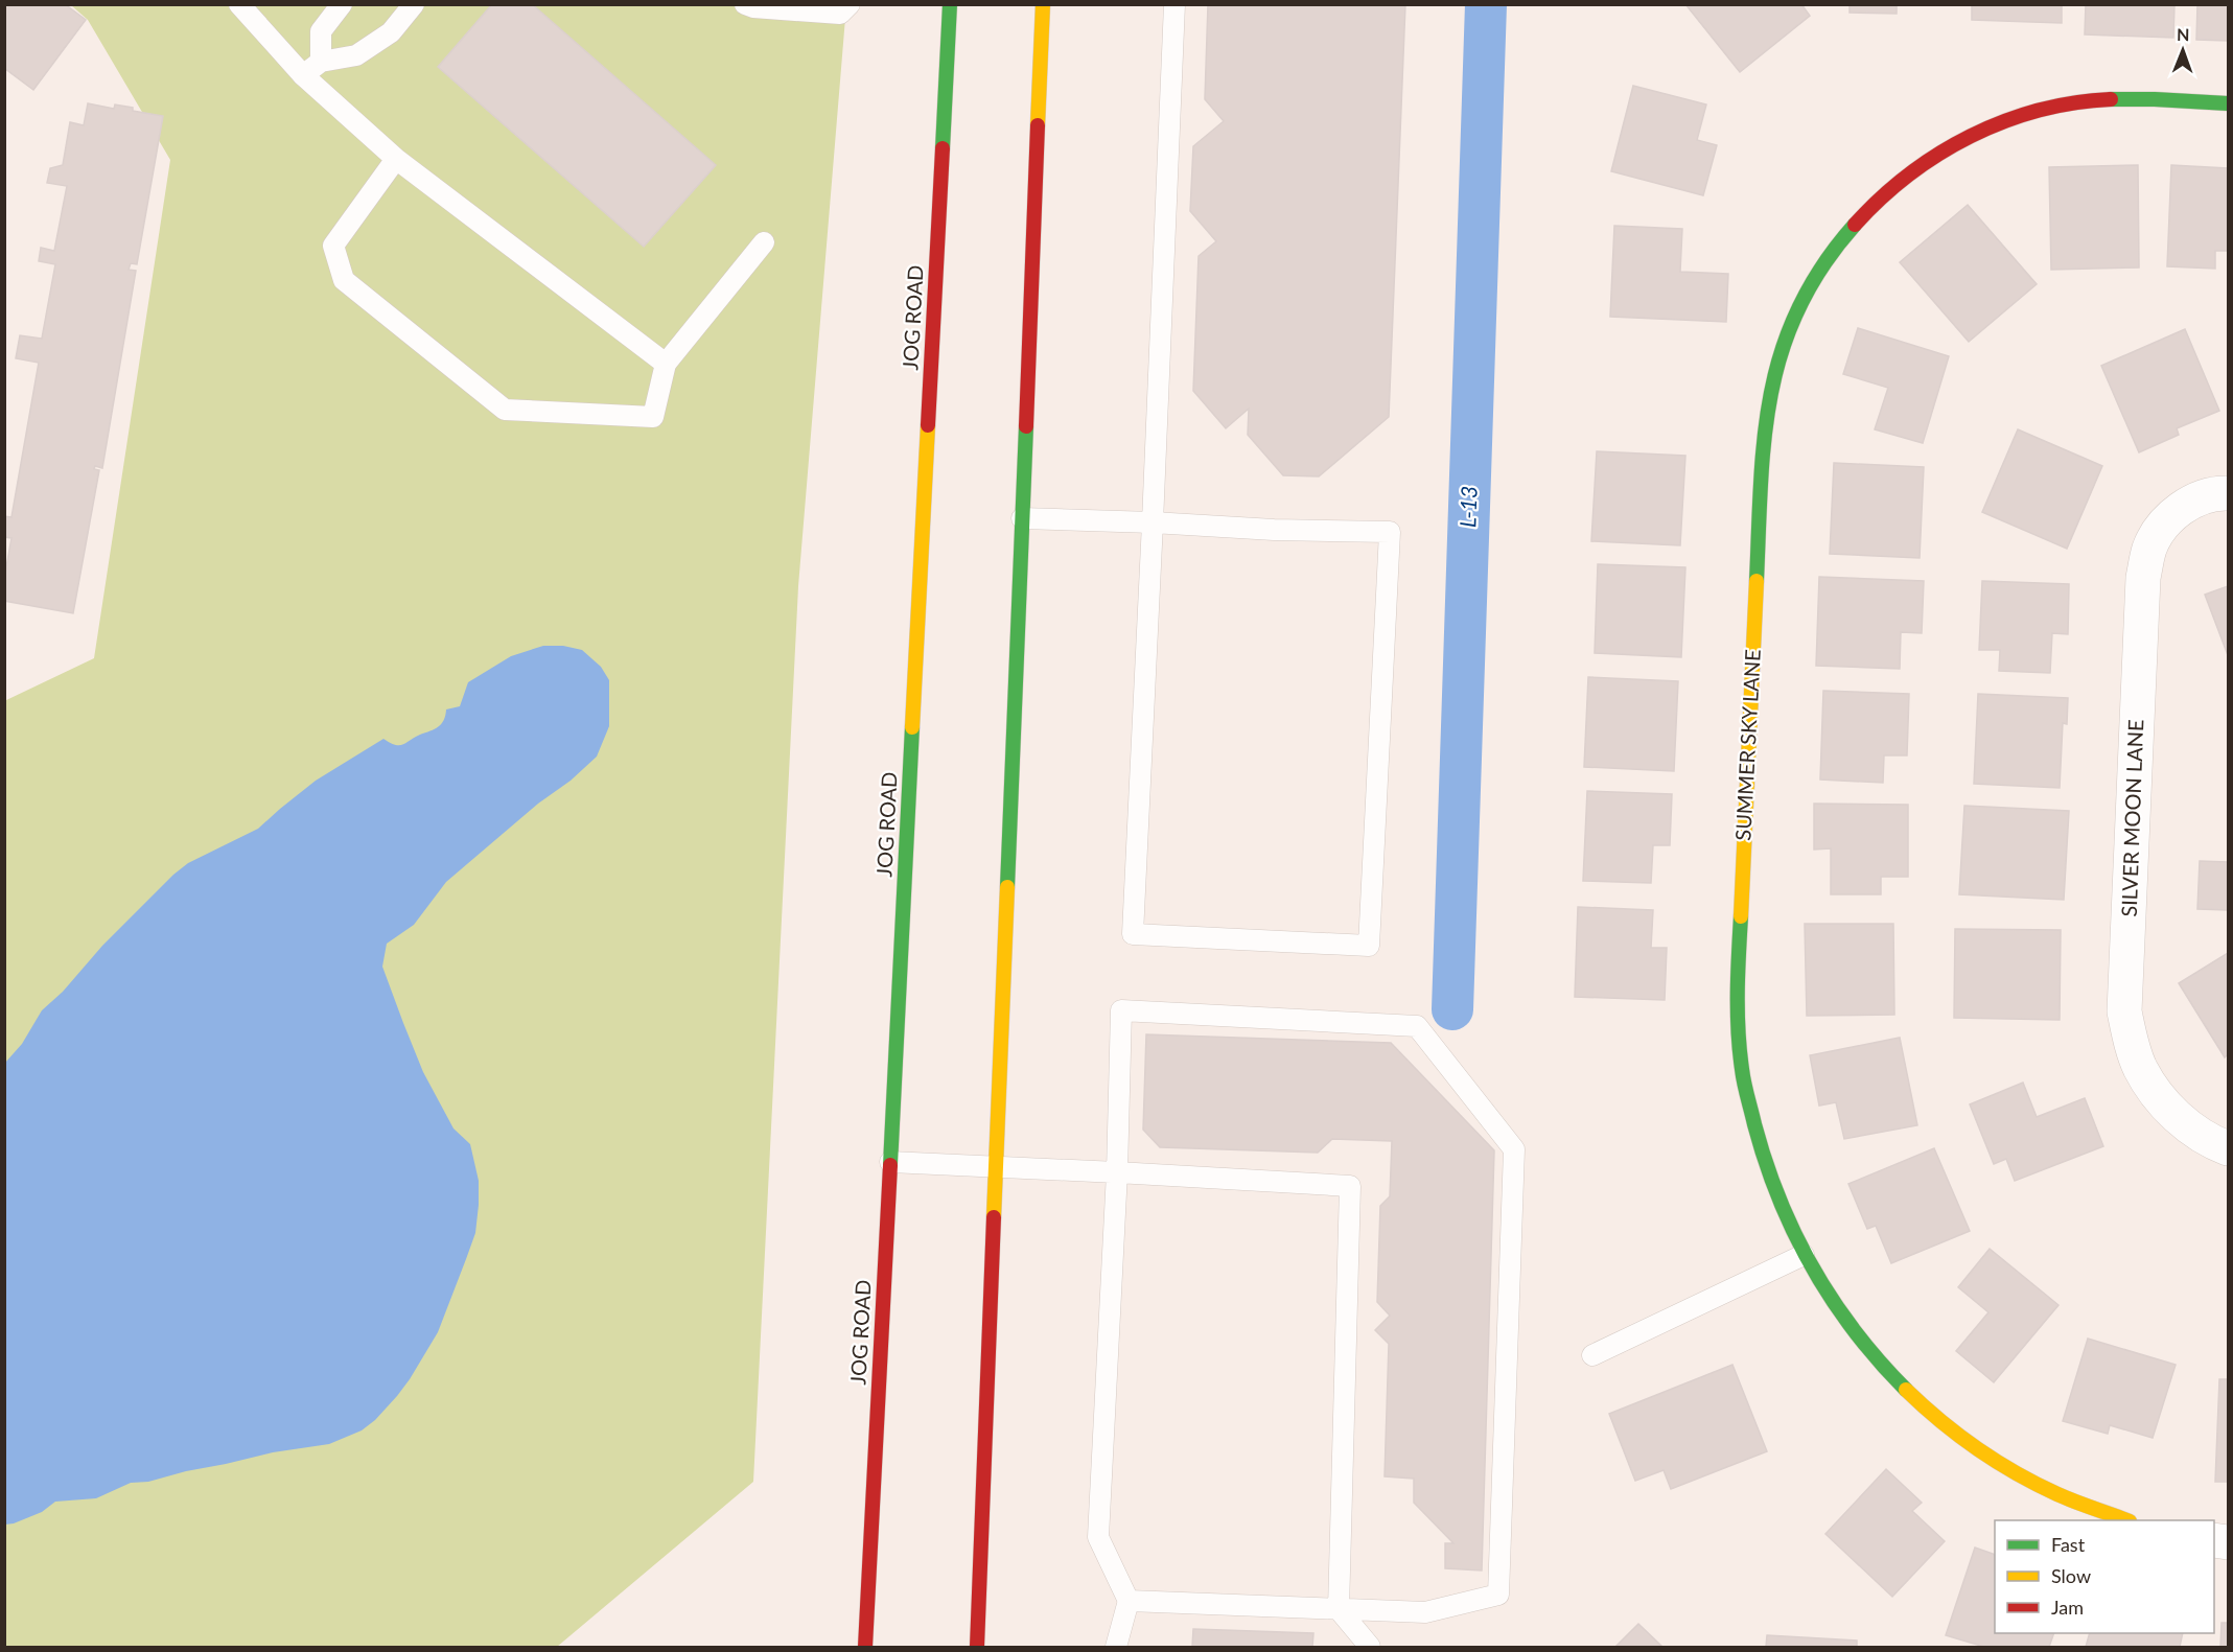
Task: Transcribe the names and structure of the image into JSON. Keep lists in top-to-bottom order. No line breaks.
{"streets":{"main road":["JOG ROAD","SUMMER SKY LANE"],"street":["SILVER MOON LANE"]},"water":["L-13"],"legend":["Fast","Slow","Jam"],"north":"top"}
